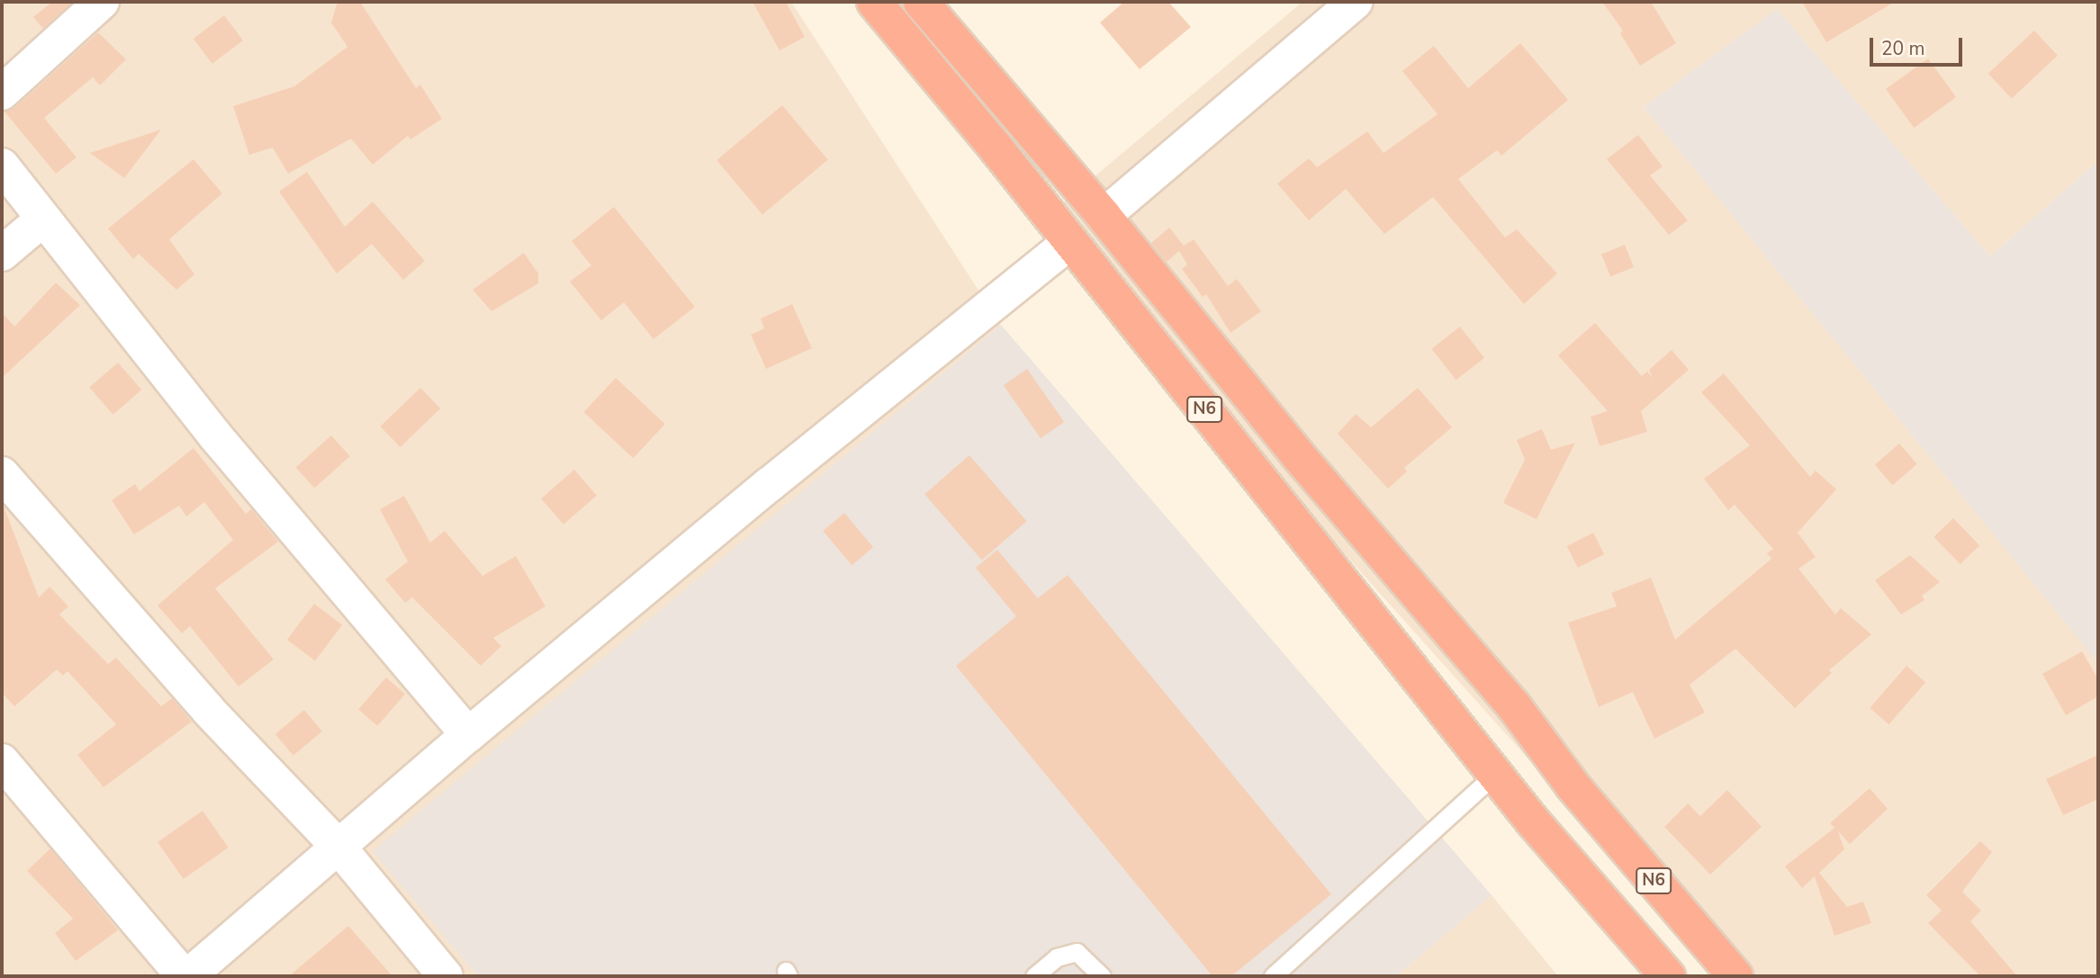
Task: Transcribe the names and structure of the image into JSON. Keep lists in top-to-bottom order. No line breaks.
{"streets":{"highway":["N6"]},"scale_bar":"20 m"}
